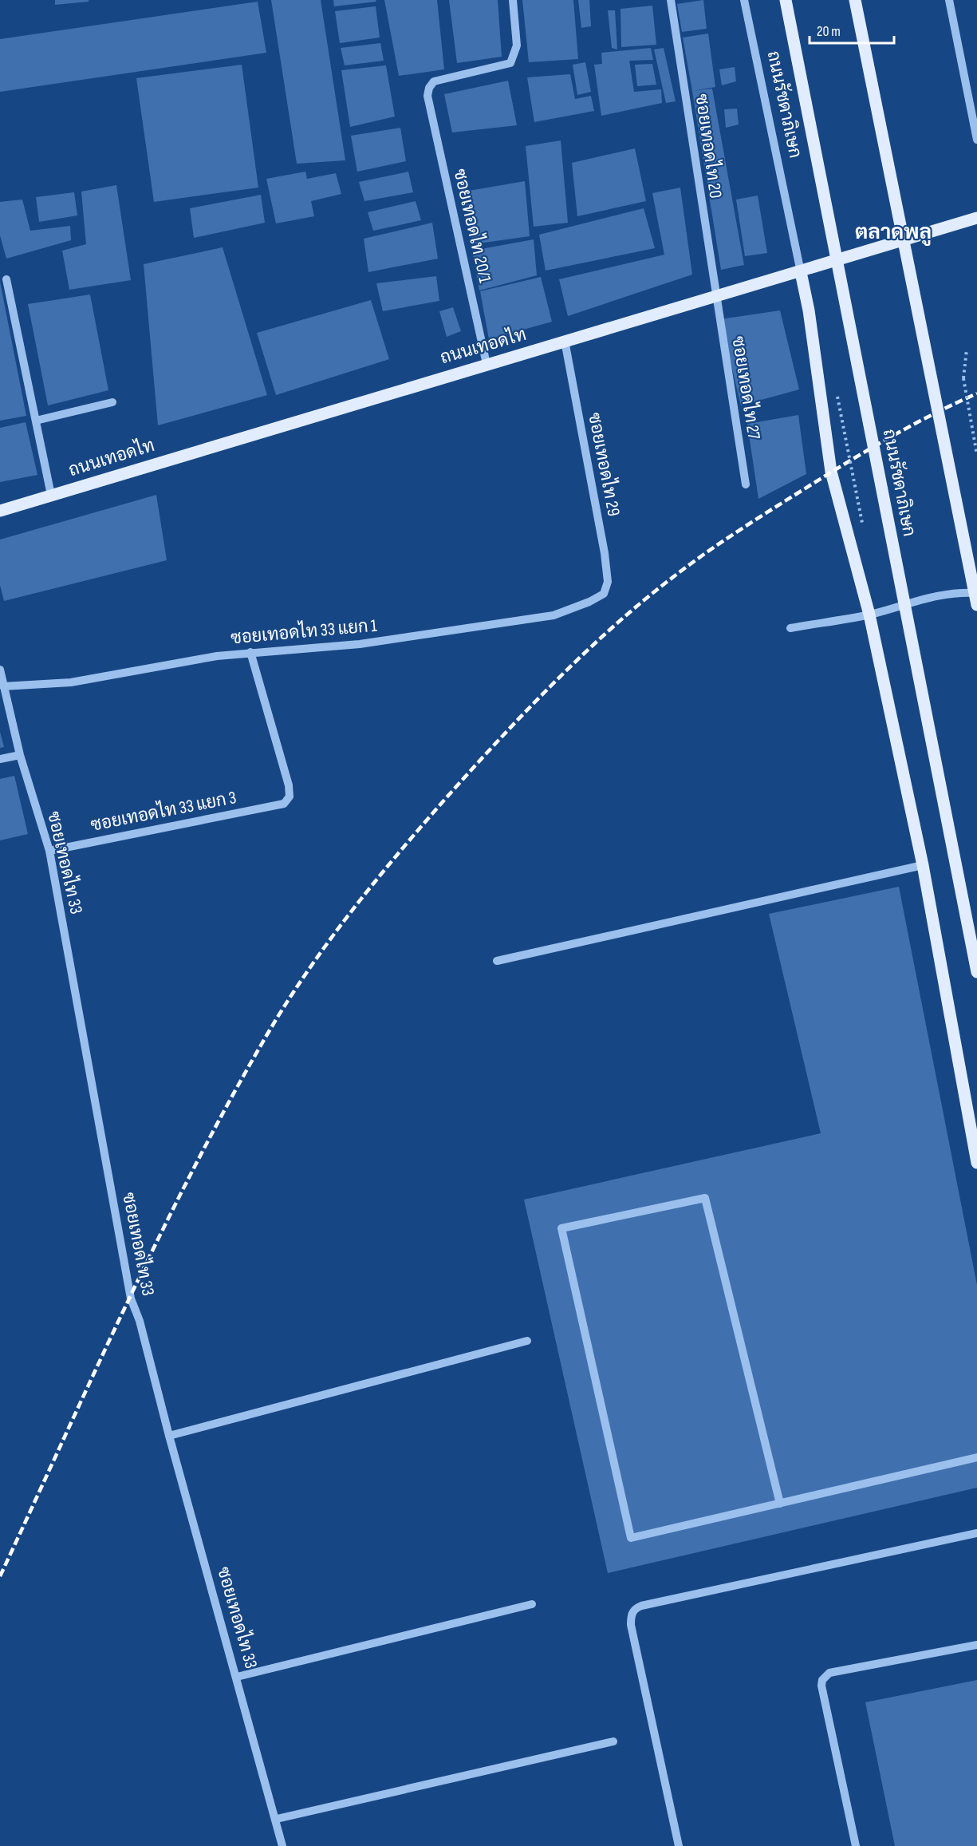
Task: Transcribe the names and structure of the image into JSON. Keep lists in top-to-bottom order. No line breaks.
{"streets":{"main road":["ถนนรัชดาภิเษก","ถนนเทอดไท"],"street":["ซอยเทอดไท 20","ซอยเทอดไท 20/1","ซอยเทอดไท 27","ซอยเทอดไท 29","ซอยเทอดไท 33 แยก 1","ซอยเทอดไท 33 แยก 3","ซอยเทอดไท 33"]},"crossings":[["ถนนรัชดาภิเษก","ถนนเทอดไท"],["ซอยเทอดไท 20","ถนนเทอดไท"],["ซอยเทอดไท 20","ซอยเทอดไท 27"],["ซอยเทอดไท 20/1","ถนนเทอดไท"],["ถนนเทอดไท","ซอยเทอดไท 27"],["ถนนเทอดไท","ซอยเทอดไท 29"],["ซอยเทอดไท 29","ซอยเทอดไท 33 แยก 1"],["ซอยเทอดไท 33 แยก 1","ซอยเทอดไท 33 แยก 3"],["ซอยเทอดไท 33 แยก 1","ซอยเทอดไท 33"],["ซอยเทอดไท 33 แยก 3","ซอยเทอดไท 33"]],"districts":["ตลาดพลู"],"scale_bar":"20 m"}
